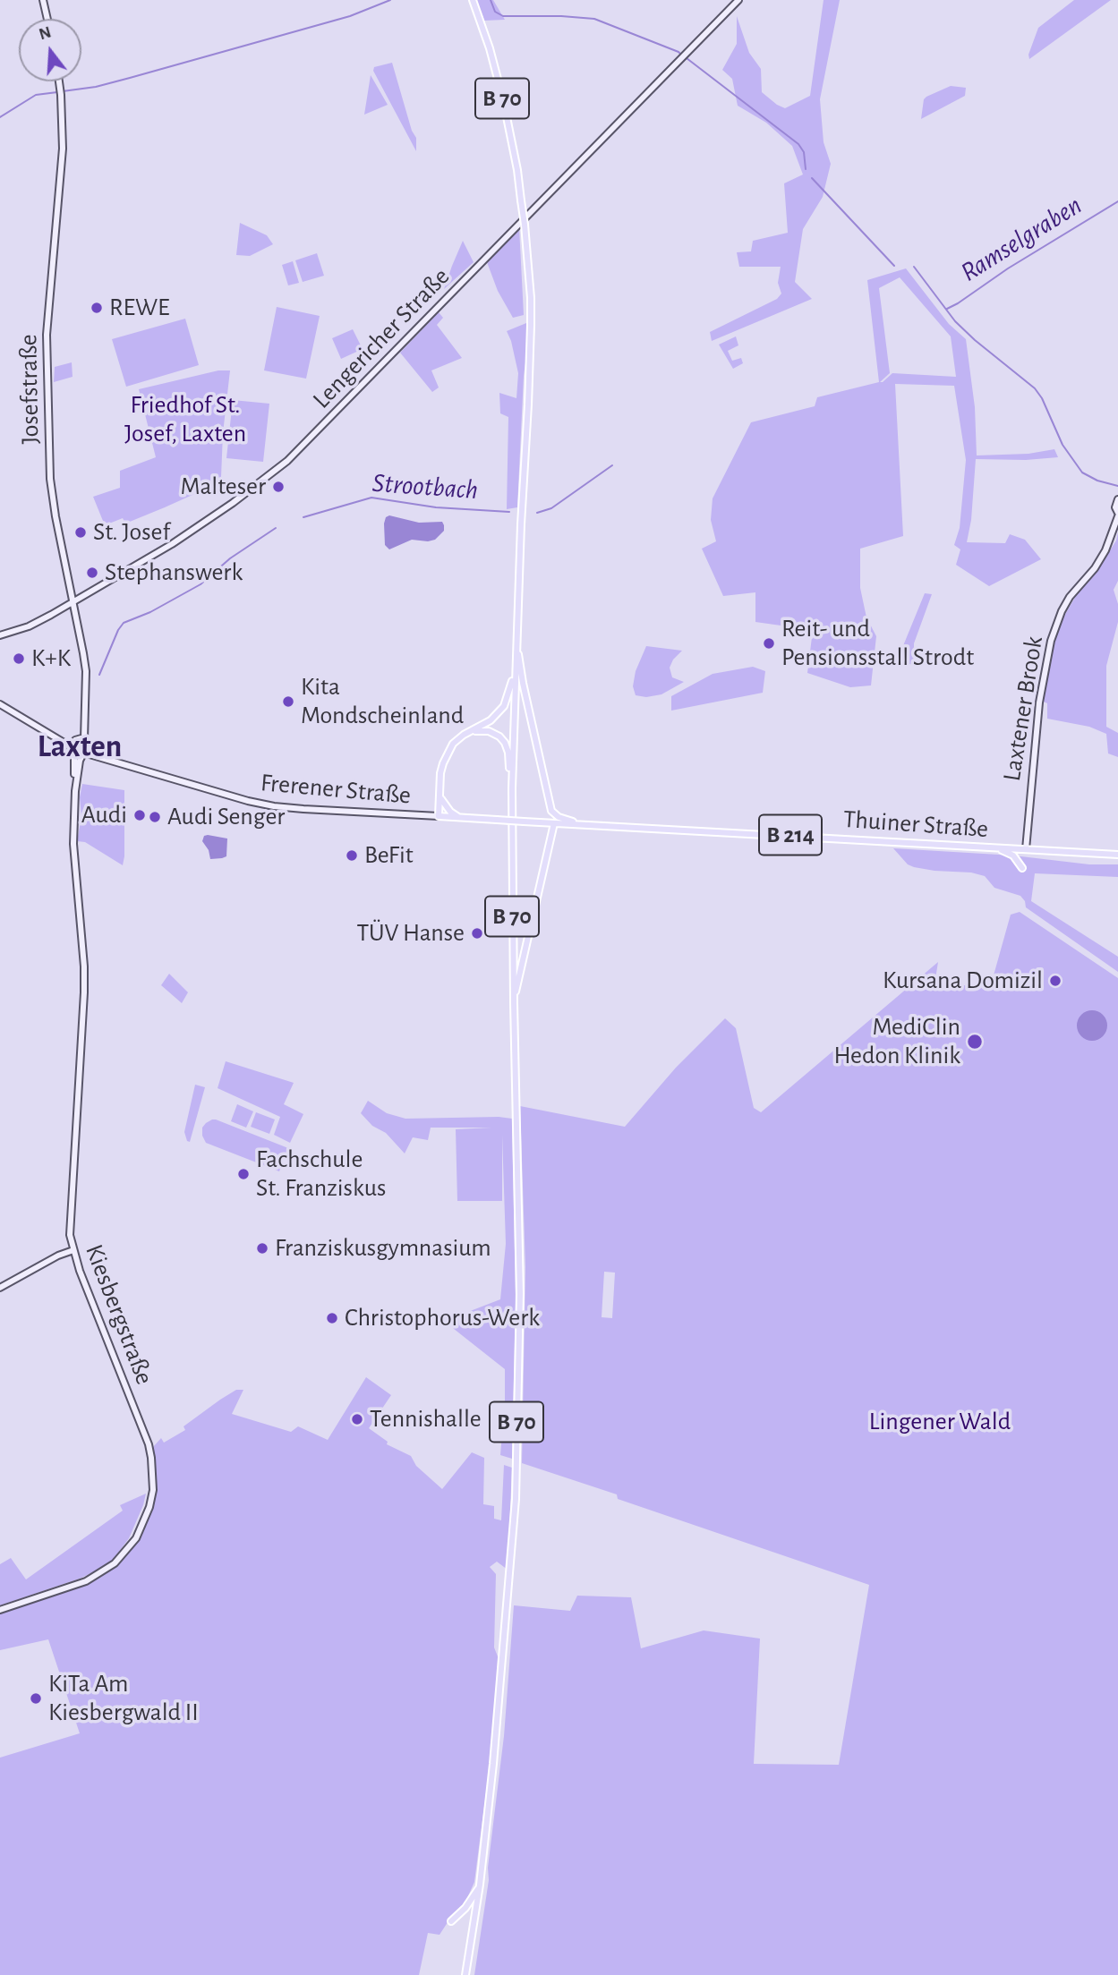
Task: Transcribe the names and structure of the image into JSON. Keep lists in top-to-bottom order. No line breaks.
{"streets":{"main road":["B 70","Thuiner Straße","B 214"],"street":["Lengericher Straße","Josefstraße","Laxtener Brook","Frerener Straße","Kiesbergstraße"]},"crossings":[["Lengericher Straße","Josefstraße"],["Laxtener Brook","Thuiner Straße"],["Frerener Straße","B 214"],["Frerener Straße","Kiesbergstraße"],["Thuiner Straße","B 214"]],"districts":["Laxten"],"water":["Ramselgraben","Strootbach"],"parks":["Friedhof St. Josef, Laxten","Lingener Wald"],"places":["REWE","Malteser","St. Josef","Stephanswerk","Reit- und Pensionsstall Strodt","K+K","Kita Mondscheinland","Audi","Audi Senger","BeFit","TÜV Hanse","Kursana Domizil","MediClin Hedon Klinik","Fachschule St. Franziskus","Franziskusgymnasium","Christophorus-Werk","Tennishalle","KiTa Am Kiesbergwald II"],"north":"top"}
